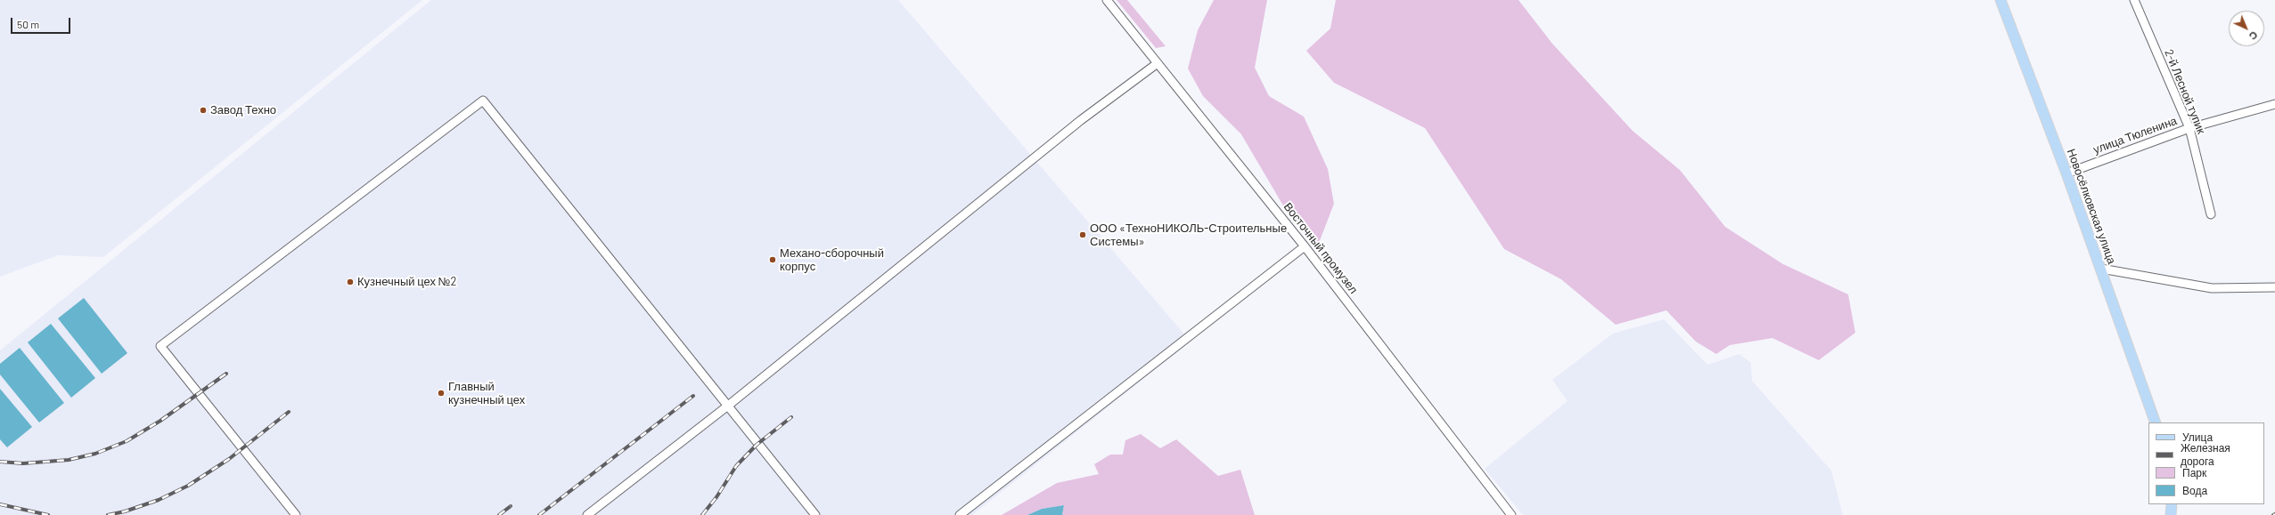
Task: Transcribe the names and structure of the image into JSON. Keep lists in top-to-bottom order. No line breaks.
{"streets":{"main road":["Новосёлковская улица"],"street":["2-й Лесной тупик","улица Тюленина","Восточный промузел"]},"crossings":[["2-й Лесной тупик","улица Тюленина"],["улица Тюленина","Новосёлковская улица"]],"places":["Завод Техно","ООО «ТехноНИКОЛЬ-Строительные Системы»","Механо-сборочный корпус","Кузнечный цех №2","Главный кузнечный цех"],"legend":["Улица","Железная дорога","Парк","Вода"],"scale_bar":"50 m","north":"bottom right"}
